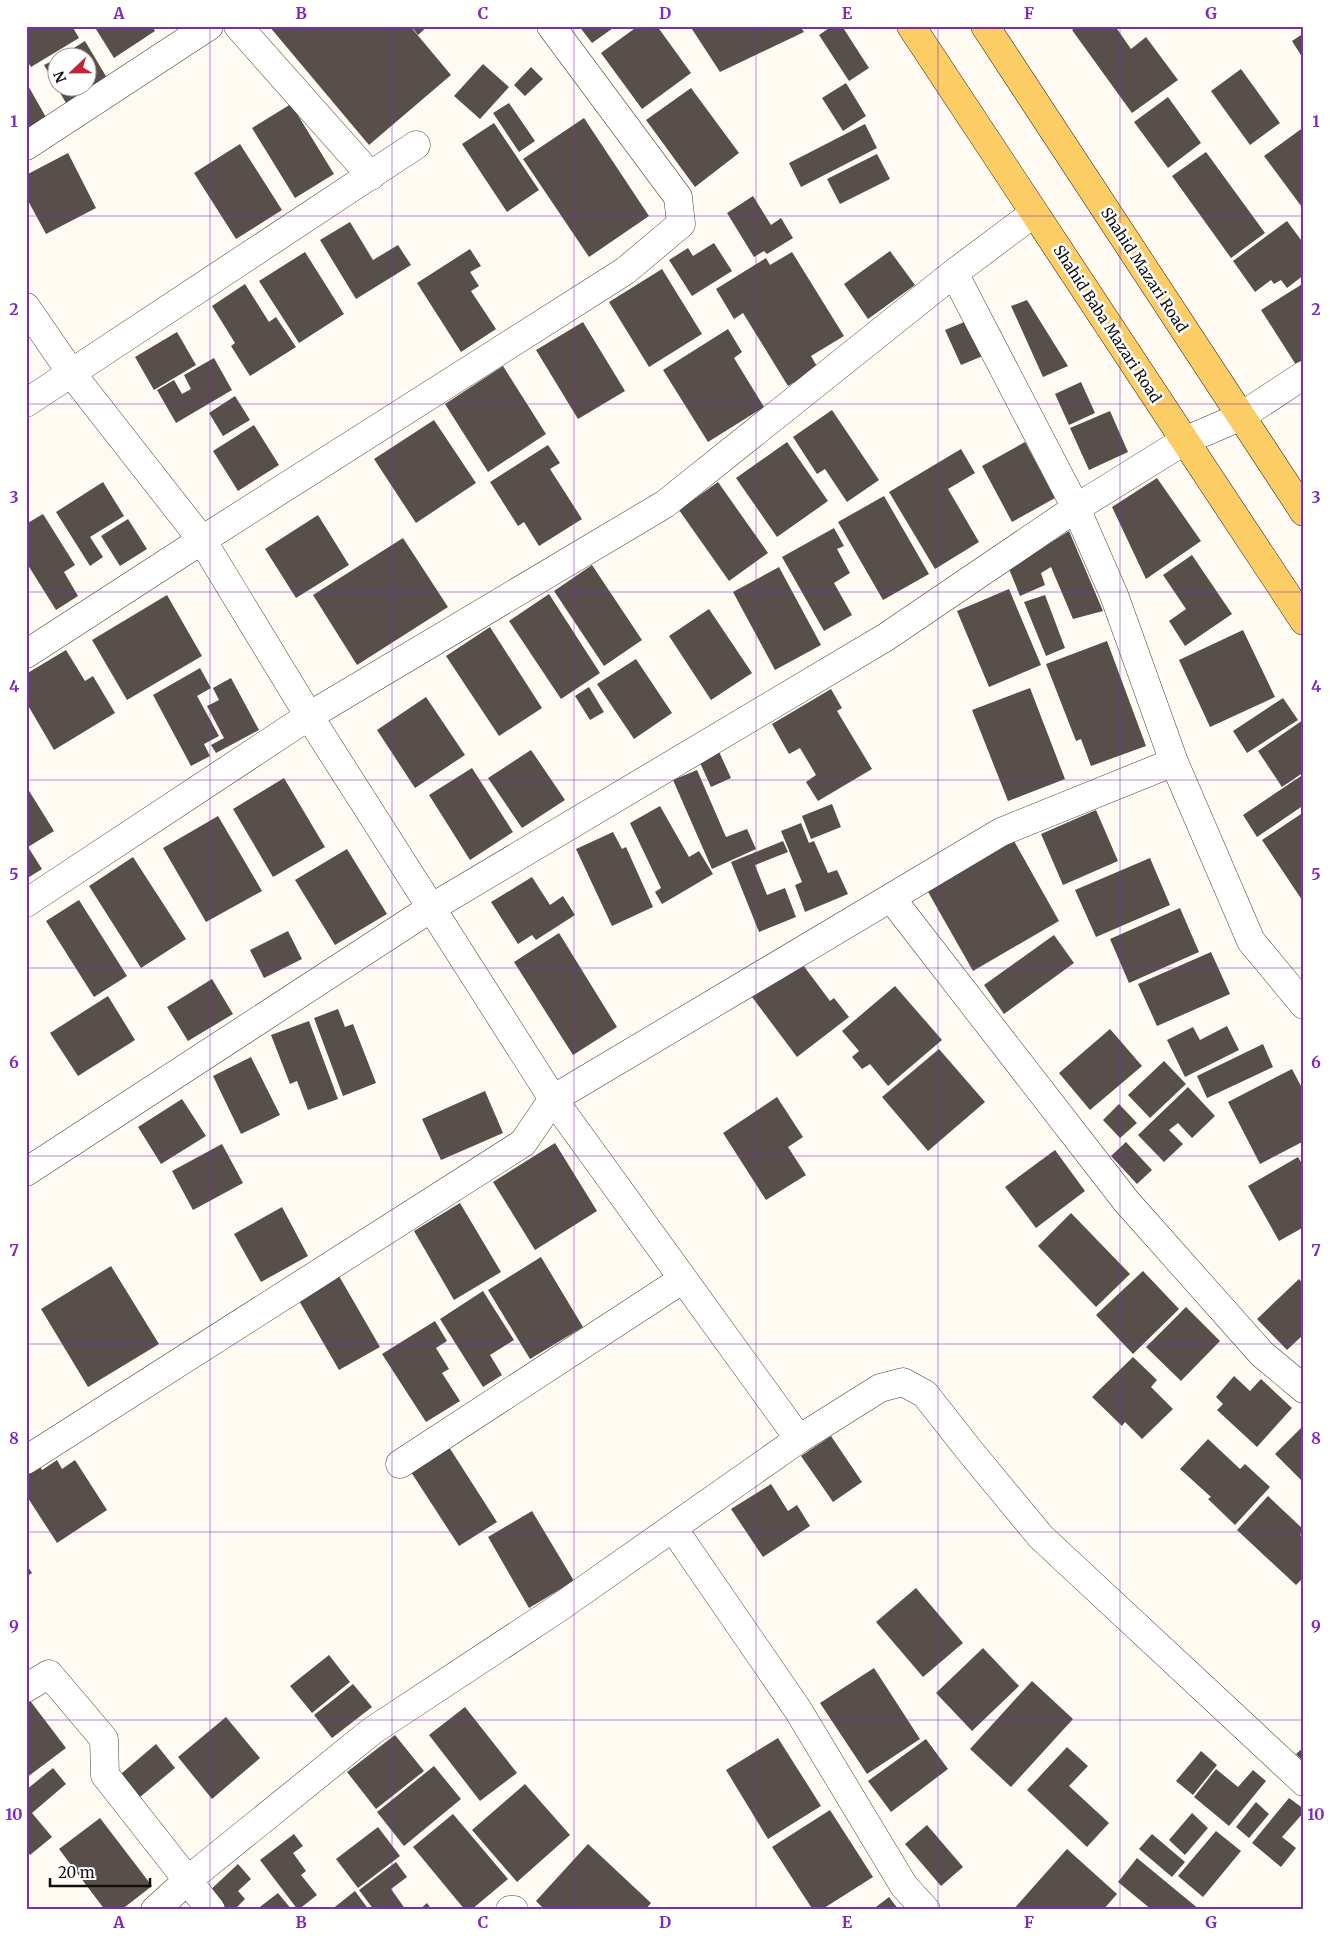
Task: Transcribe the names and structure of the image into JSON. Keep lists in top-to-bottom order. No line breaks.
{"streets":{"main road":["Shahid Mazari Road","Shahid Baba Mazari Road"]},"scale_bar":"20 m","north":"left","grid":{"columns":["A","B","C","D","E","F","G"],"rows":["1","2","3","4","5","6","7","8","9","10"]}}
